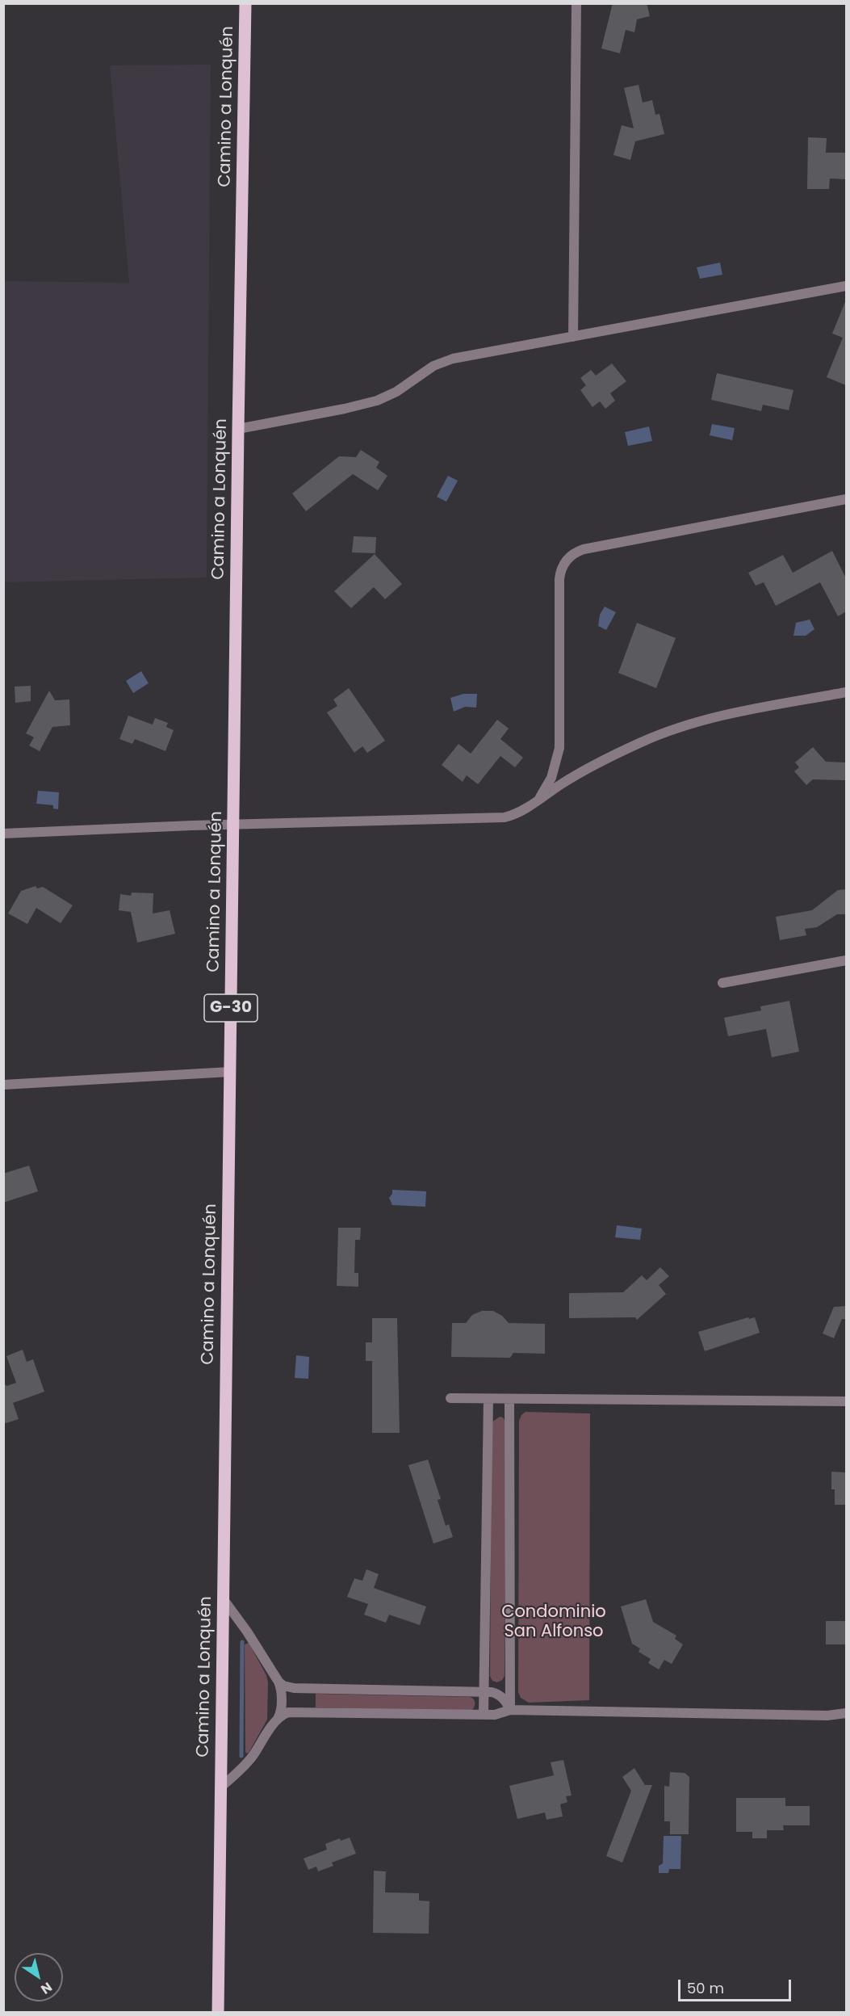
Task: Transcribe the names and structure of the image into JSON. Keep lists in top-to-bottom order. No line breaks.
{"streets":{"main road":["Camino a Lonquén","G-30"]},"parks":["Condominio San Alfonso"],"scale_bar":"50 m","north":"bottom right"}
